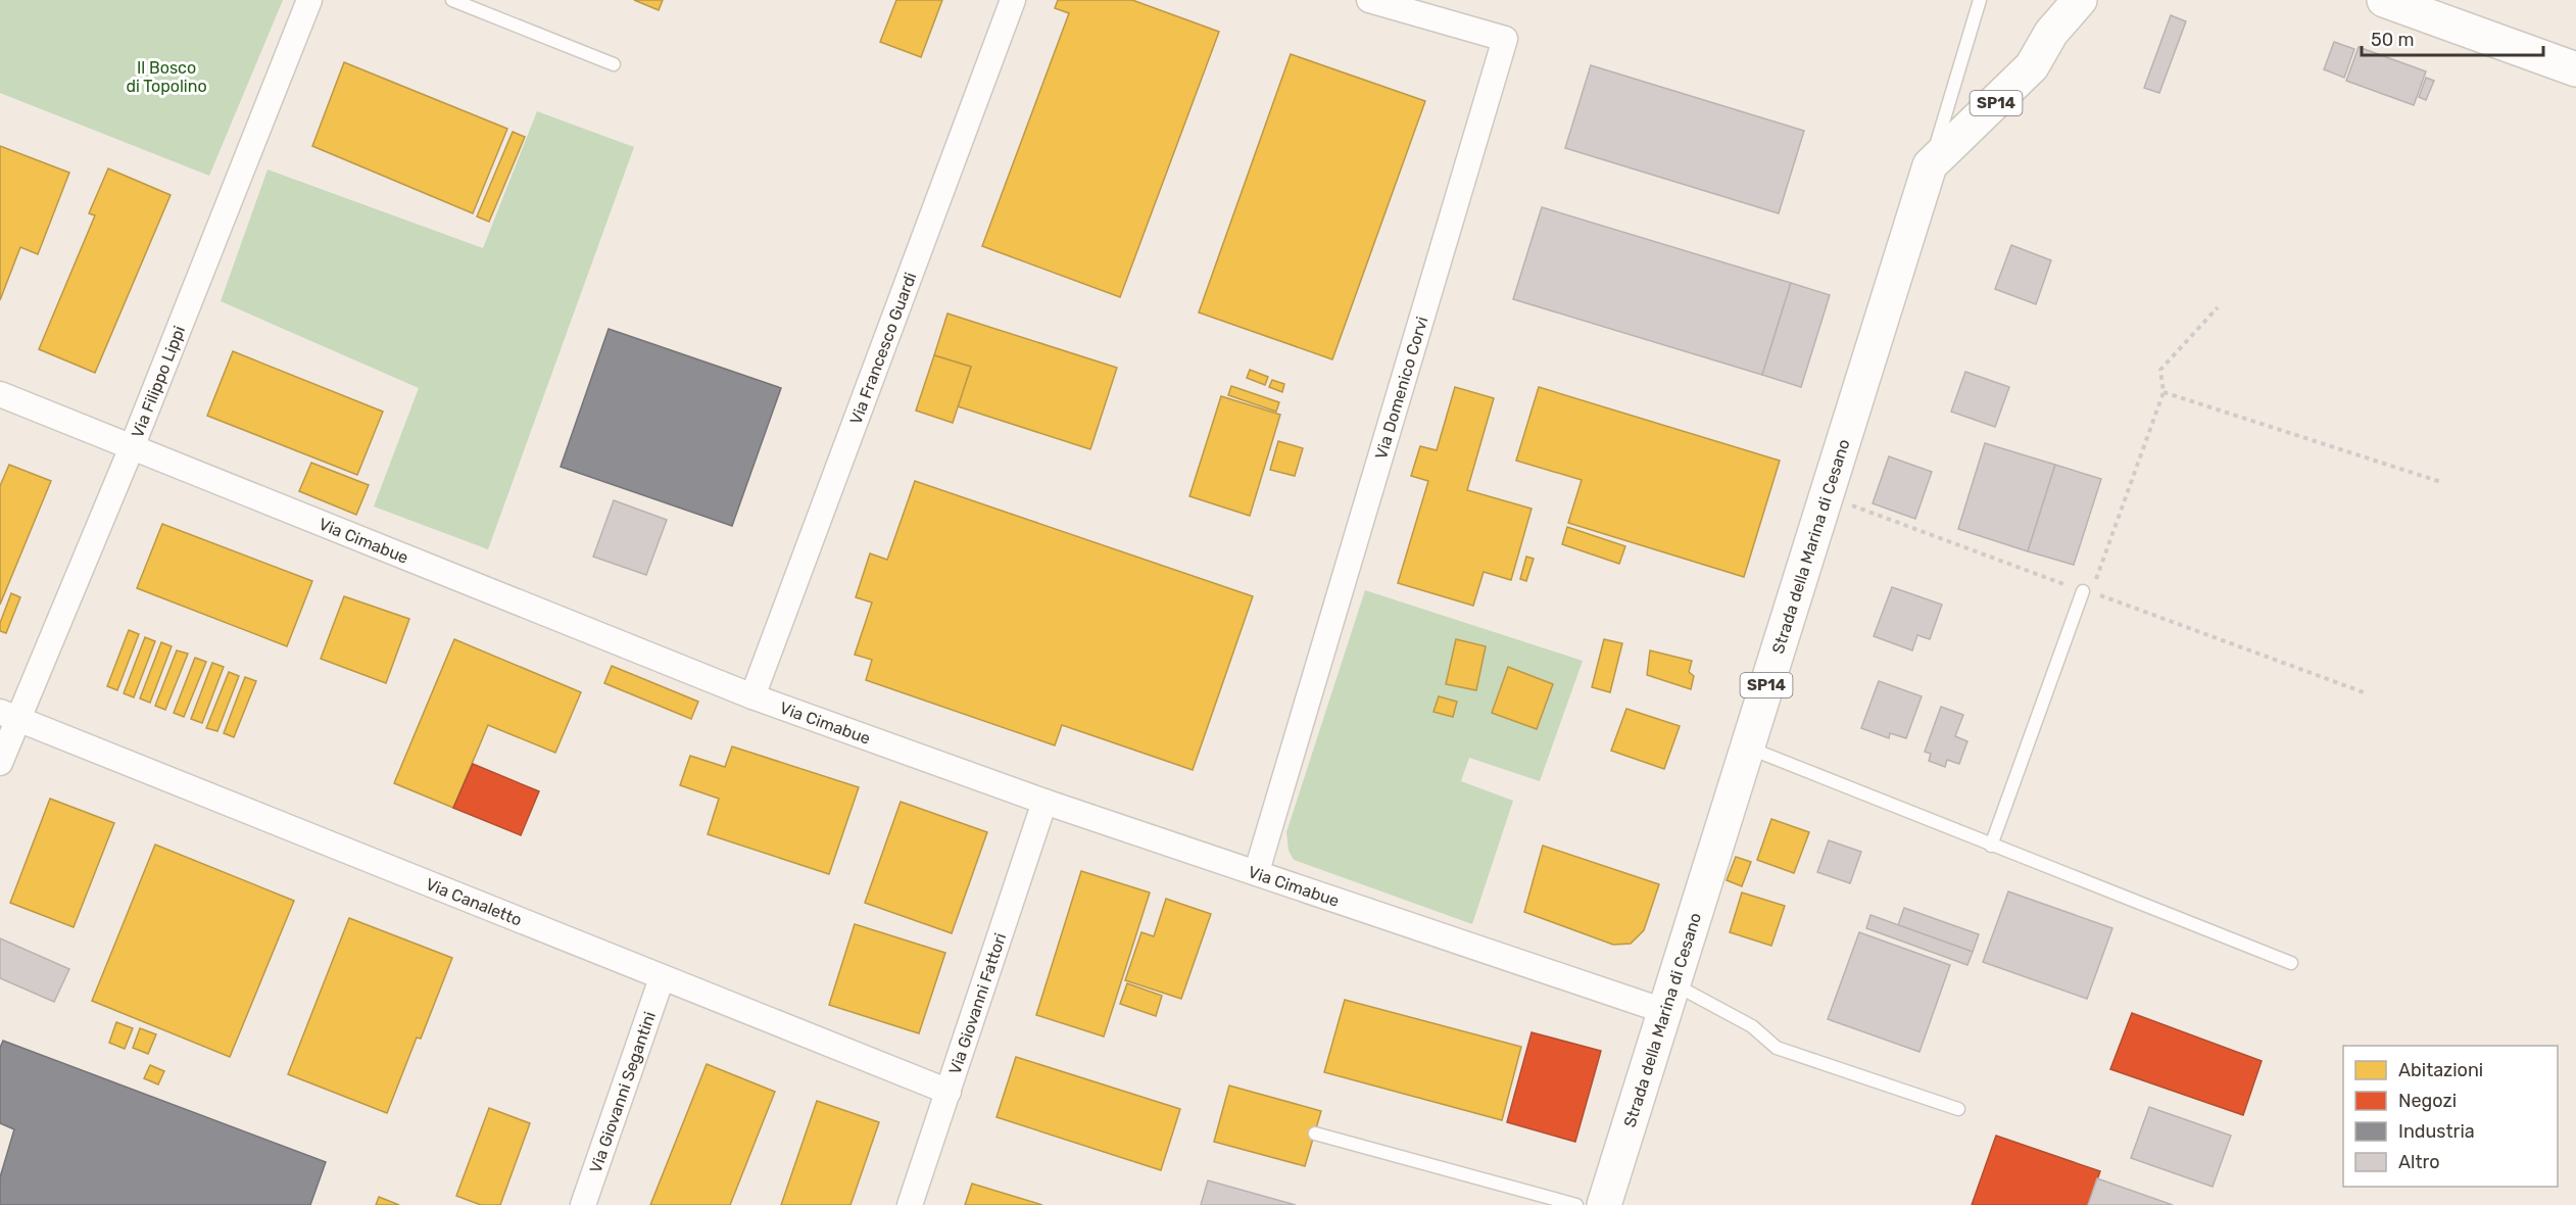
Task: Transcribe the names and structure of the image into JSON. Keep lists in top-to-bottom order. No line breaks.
{"streets":{"main road":["SP14","Strada della Marina di Cesano"],"street":["Via Francesco Guardi","Via Filippo Lippi","Via Domenico Corvi","Via Cimabue","Via Canaletto","Via Giovanni Fattori","Via Giovanni Segantini"]},"crossings":[["Via Francesco Guardi","Via Cimabue"],["Via Filippo Lippi","Via Cimabue"],["Via Filippo Lippi","Via Canaletto"],["Via Domenico Corvi","Via Cimabue"],["Via Cimabue","Strada della Marina di Cesano"],["Via Cimabue","Via Giovanni Fattori"],["Via Canaletto","Via Giovanni Fattori"],["Via Canaletto","Via Giovanni Segantini"]],"parks":["Il Bosco di Topolino"],"legend":["Abitazioni","Negozi","Industria","Altro"],"scale_bar":"50 m"}
